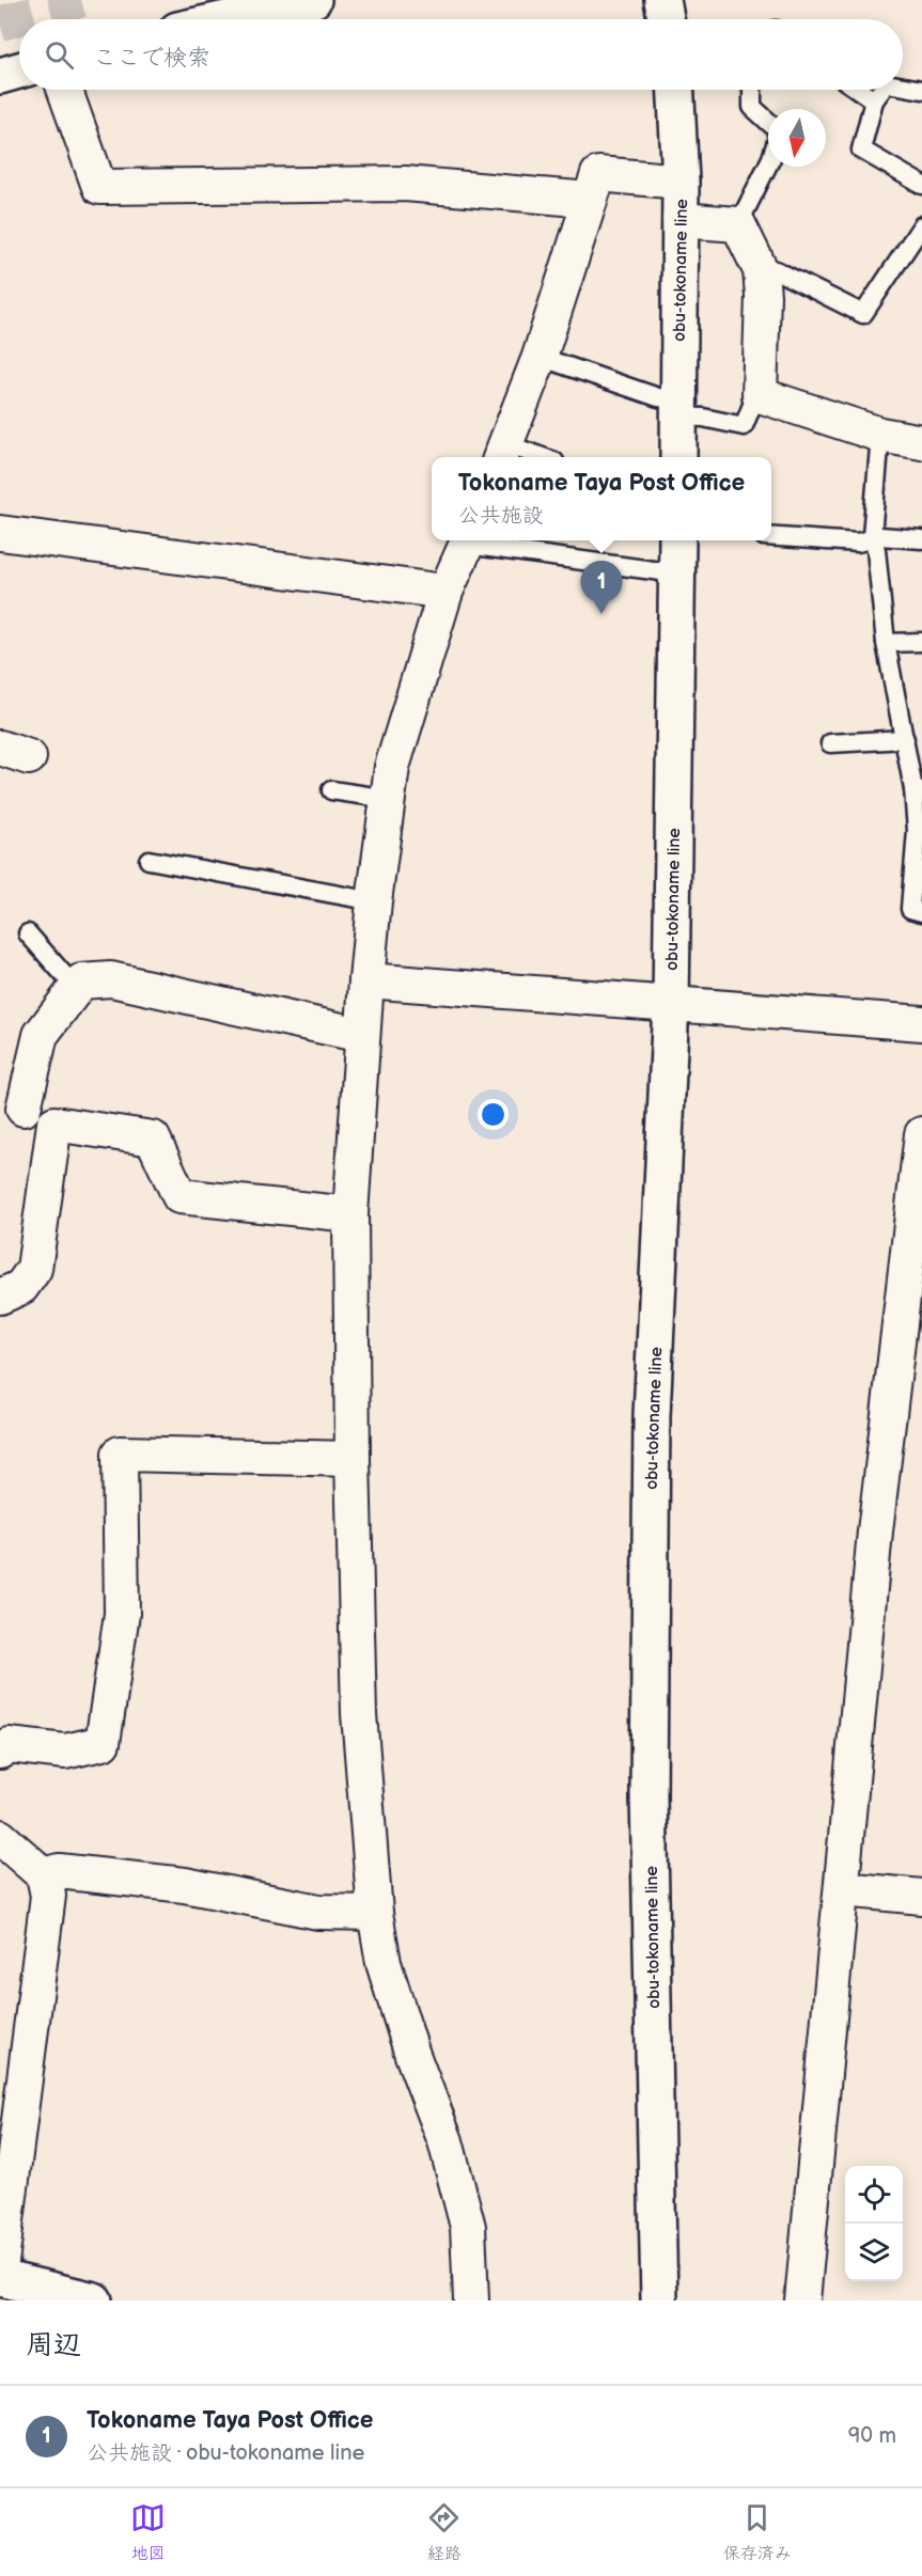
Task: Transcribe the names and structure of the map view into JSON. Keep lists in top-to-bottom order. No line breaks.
{"streets":{"main road":["obu-tokoname line"]},"north":"bottom","page":{"search":"ここで検索","popup":["Tokoname Taya Post Office","公共施設"],"pins":"1","heading":"周辺","list":[{"mark":"1","name":"Tokoname Taya Post Office","note":"公共施設 · obu-tokoname line","value":"90 m"}],"nav":["地図","経路","保存済み"]}}
